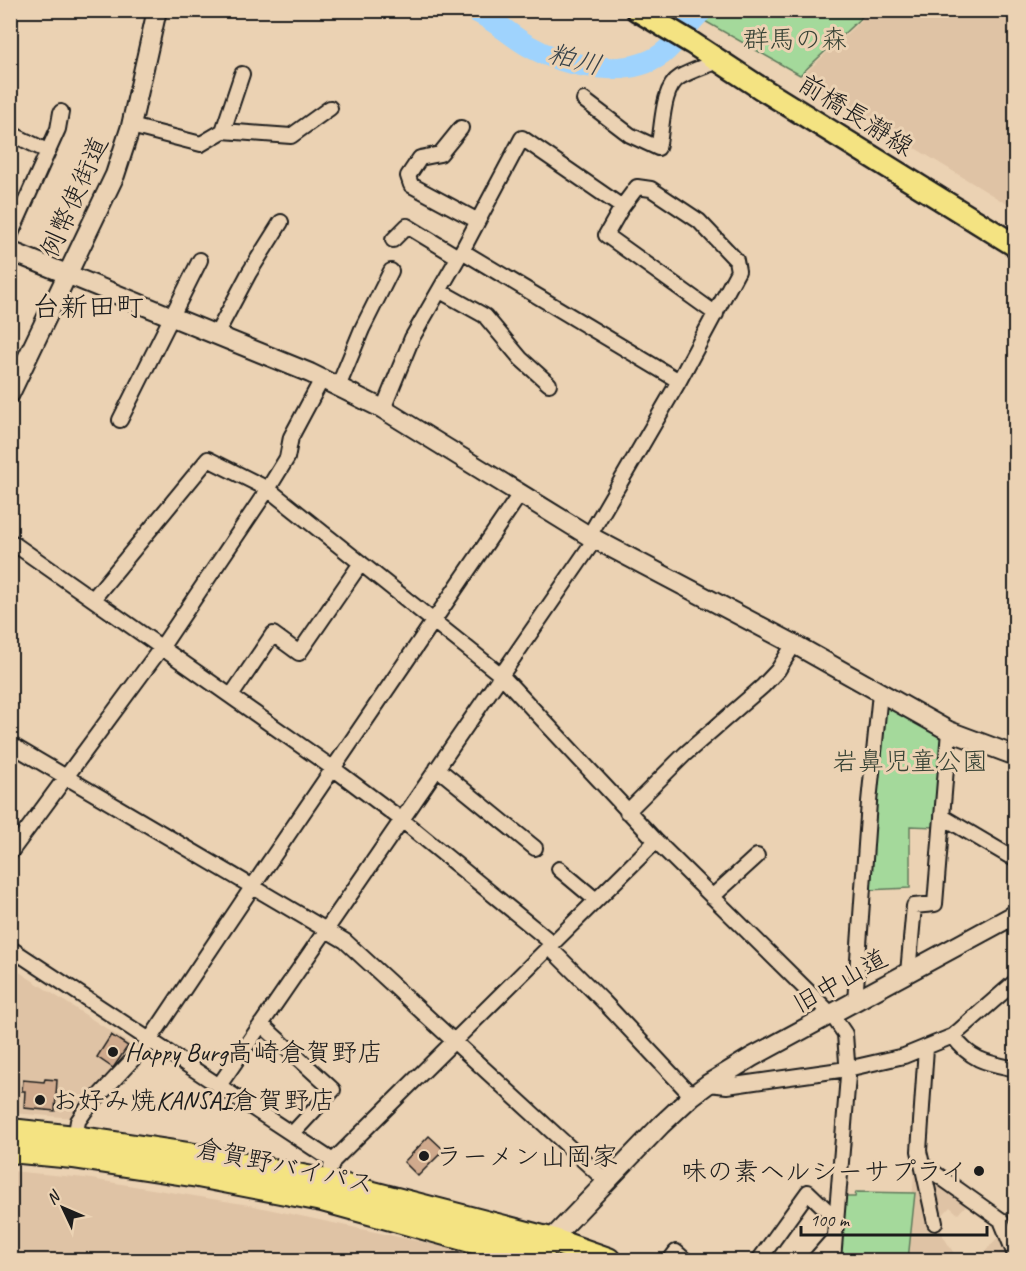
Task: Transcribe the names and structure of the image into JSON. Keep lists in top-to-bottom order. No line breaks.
{"streets":{"highway":["倉賀野バイパス"],"main road":["前橋長瀞線"],"street":["例幣使街道","旧中山道"]},"districts":["台新田町"],"water":["粕川"],"parks":["群馬の森","岩鼻児童公園"],"places":["Happy Burg高崎倉賀野店","お好み焼KANSAI倉賀野店","ラーメン山岡家","味の素ヘルシーサプライ"],"scale_bar":"100 m","north":"top left"}
